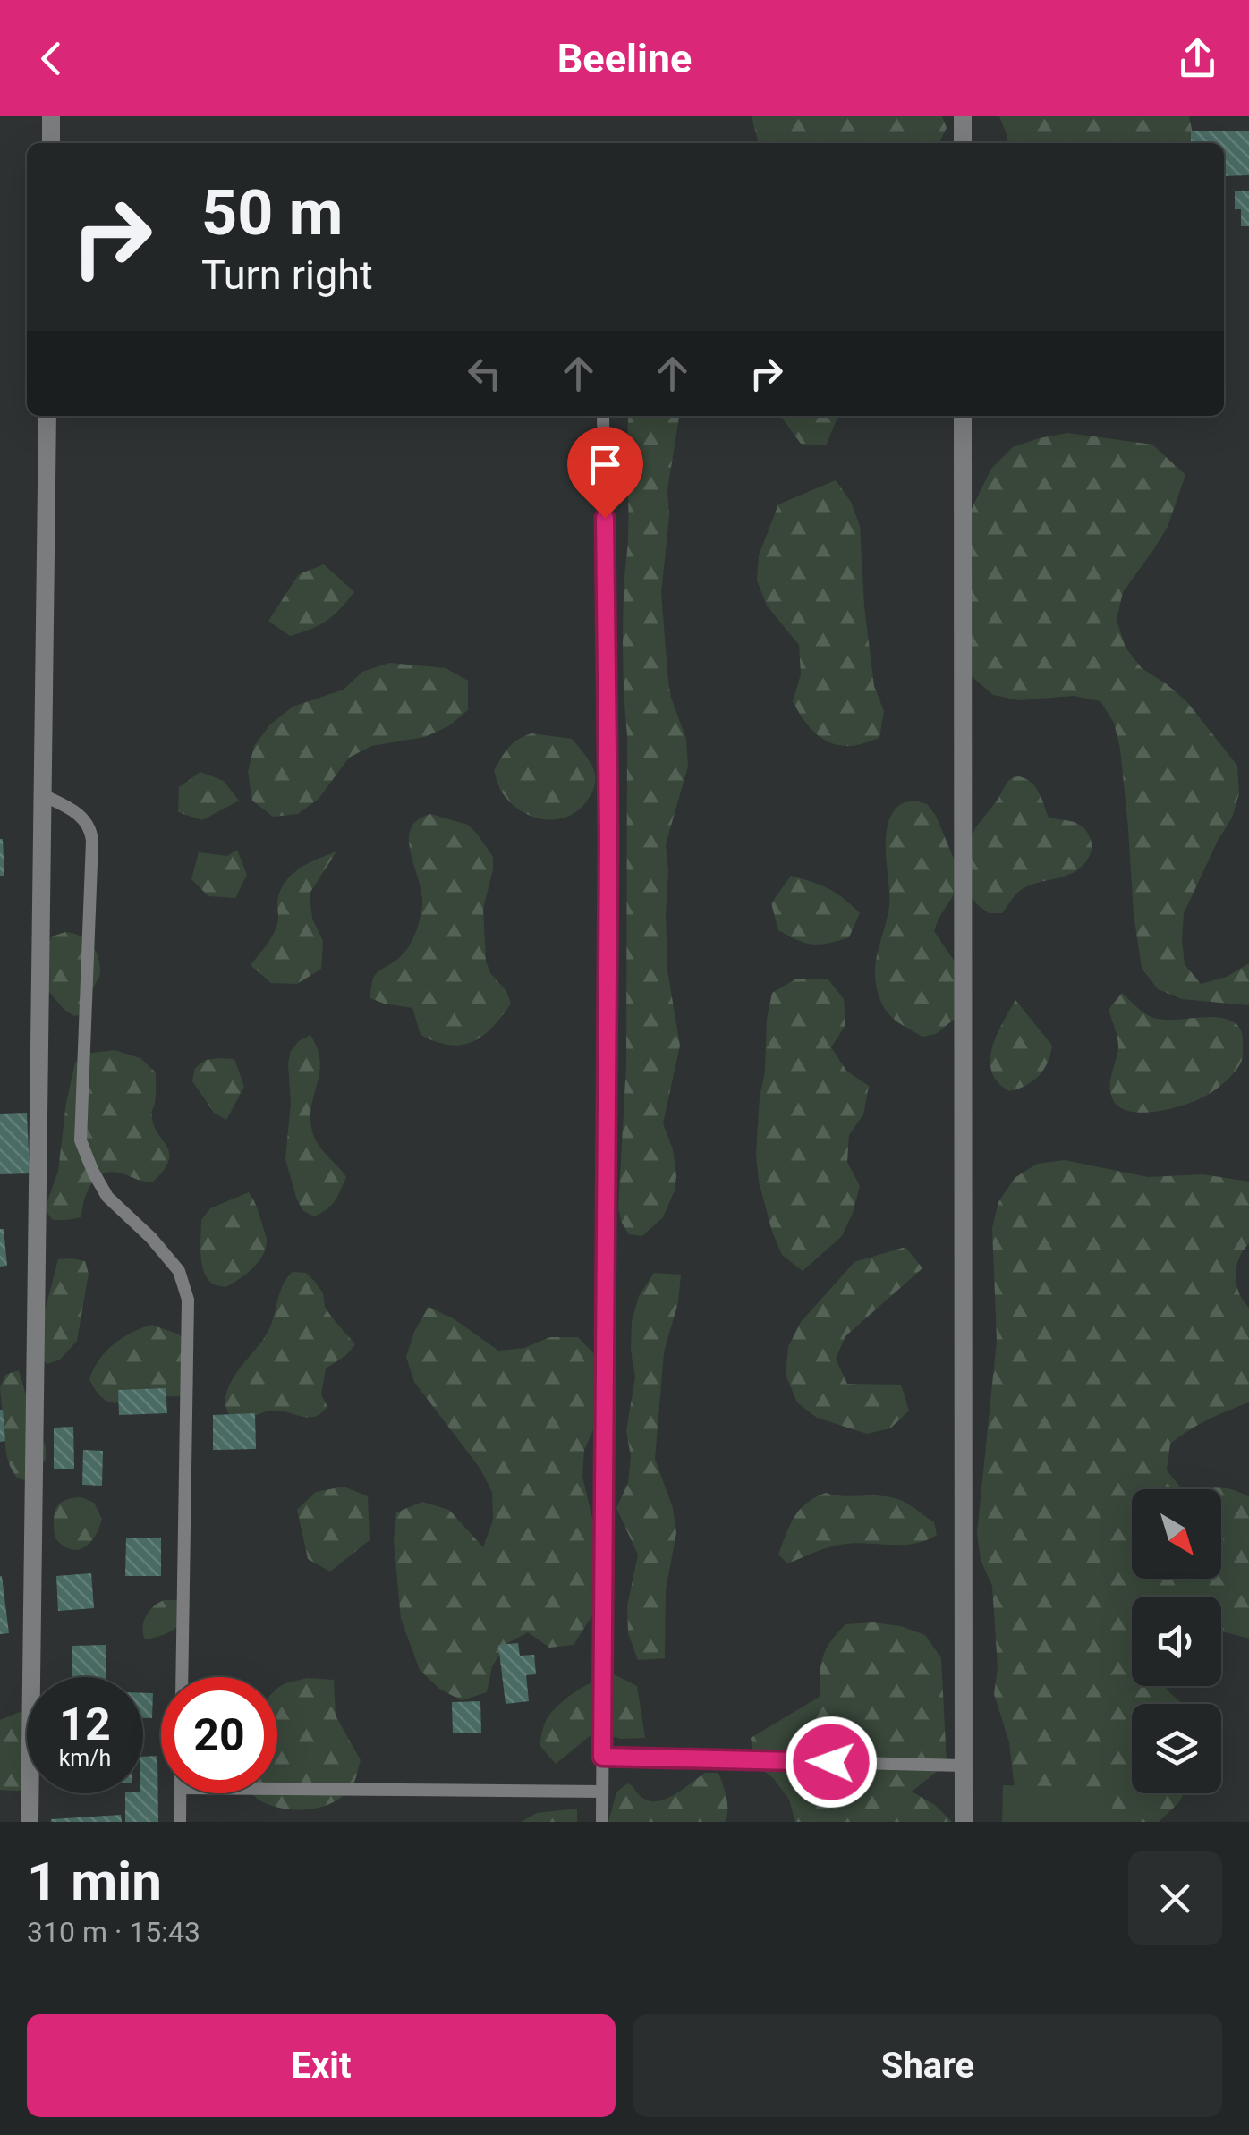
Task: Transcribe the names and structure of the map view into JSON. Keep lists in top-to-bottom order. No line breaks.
{"north":"bottom right","page":{"header":"Beeline","turn":["50 m","Turn right"],"speed":"12 km/h","limit":"20","heading":["1 min","310 m · 15:43"],"buttons":["Exit","Share"]}}
